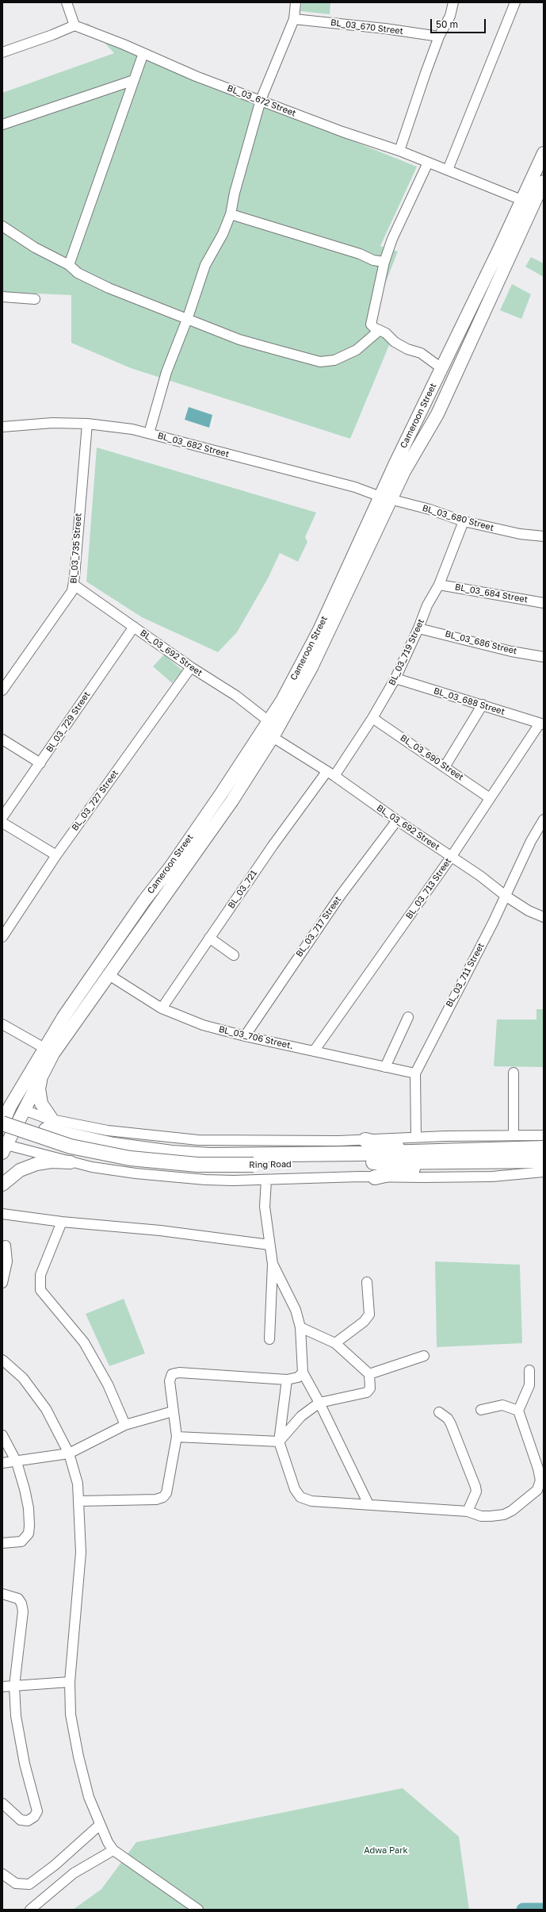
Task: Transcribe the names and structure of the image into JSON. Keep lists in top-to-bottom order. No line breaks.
{"streets":{"highway":["Ring Road"],"main road":["Cameroon Street"],"street":["BL_03_670 Street","BL_03_672 Street","BL_03_682 Street","BL_03_680 Street","Bl_03_735 Street","BL_03_684 Street","BL_03_686 Street","BL_03_719 Street","BL_03_692 Street","BL_03_688 Street","Bl_03_729 Street","BL_03_690 Street","BL_03_727 Street","BL_03_713 Street","BL_03_721","BL_03_717 Street","BL_03_711 Street","BL_03_706 Street."]},"crossings":[["BL_03_672 Street","Cameroon Street"],["Cameroon Street","BL_03_682 Street"],["Cameroon Street","BL_03_680 Street"],["Cameroon Street","BL_03_692 Street"],["Cameroon Street","BL_03_706 Street."],["Cameroon Street","Ring Road"],["BL_03_682 Street","BL_03_680 Street"],["BL_03_682 Street","Bl_03_735 Street"],["BL_03_680 Street","BL_03_719 Street"],["Bl_03_735 Street","BL_03_692 Street"],["BL_03_684 Street","BL_03_719 Street"],["BL_03_686 Street","BL_03_719 Street"],["BL_03_719 Street","BL_03_692 Street"],["BL_03_719 Street","BL_03_688 Street"],["BL_03_719 Street","BL_03_690 Street"],["BL_03_719 Street","BL_03_721"],["BL_03_692 Street","Bl_03_729 Street"],["BL_03_692 Street","BL_03_727 Street"],["BL_03_692 Street","BL_03_713 Street"],["BL_03_692 Street","BL_03_721"],["BL_03_692 Street","BL_03_717 Street"],["BL_03_692 Street","BL_03_711 Street"],["BL_03_688 Street","BL_03_713 Street"],["BL_03_690 Street","BL_03_713 Street"],["BL_03_713 Street","BL_03_706 Street."],["BL_03_721","BL_03_706 Street."],["BL_03_717 Street","BL_03_706 Street."],["BL_03_711 Street","BL_03_706 Street."]],"parks":["Adwa Park"],"scale_bar":"50 m"}
